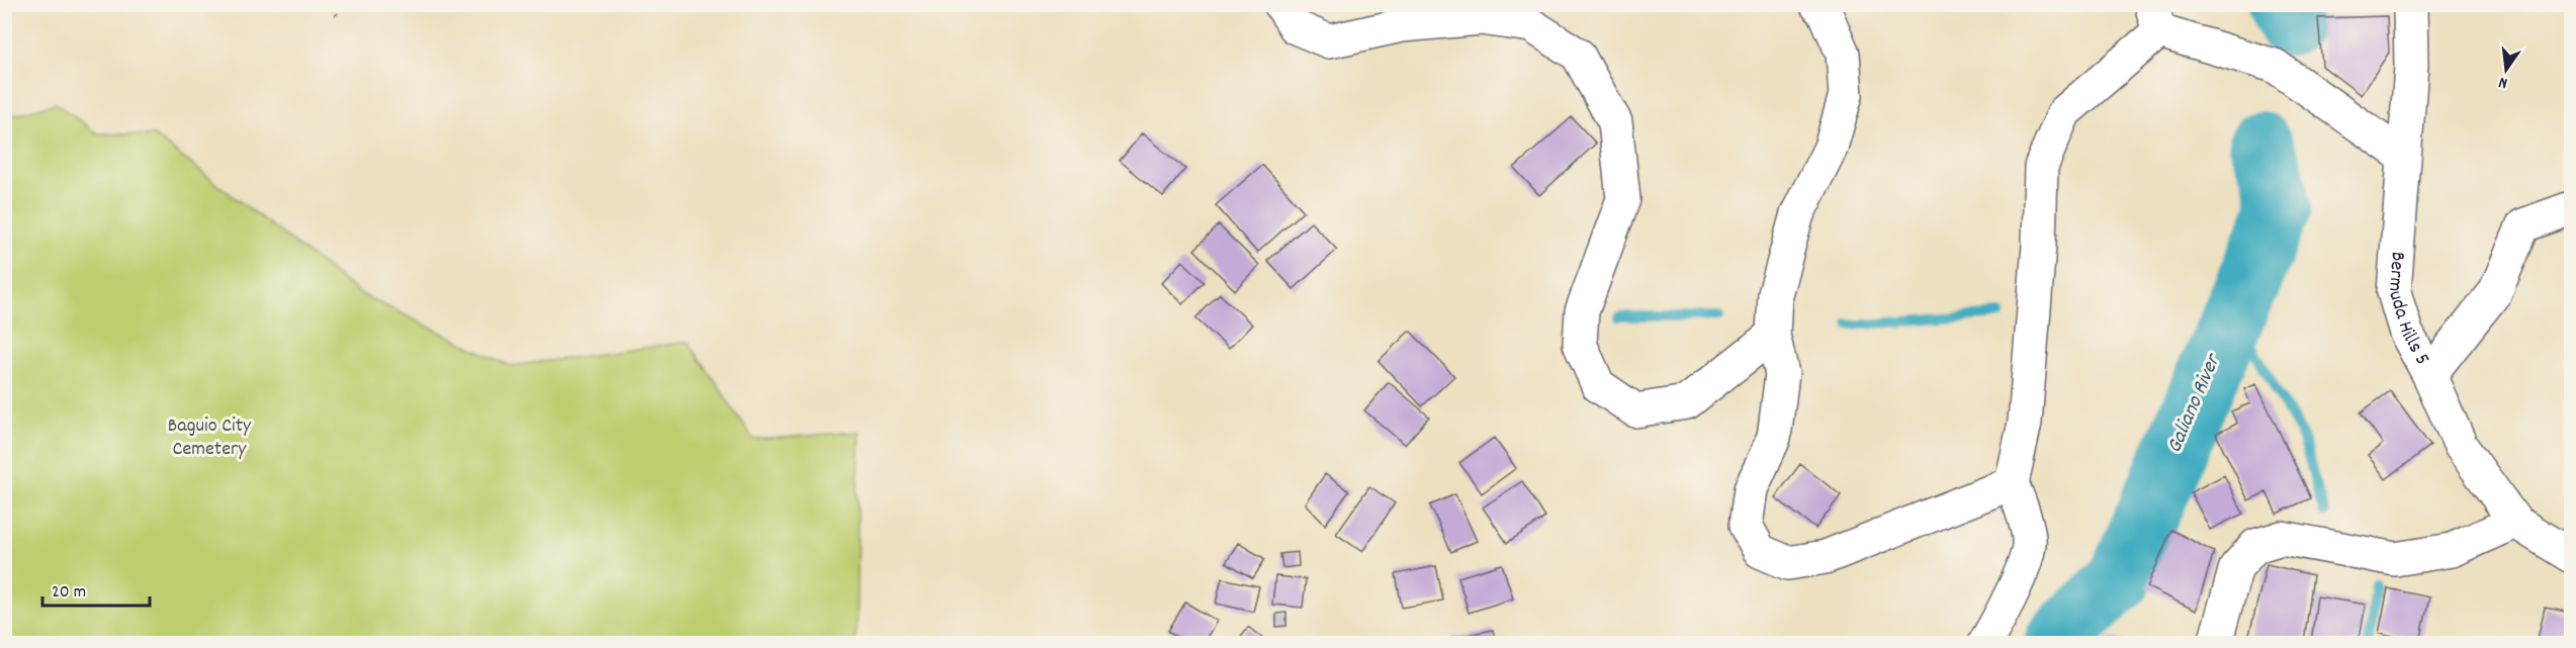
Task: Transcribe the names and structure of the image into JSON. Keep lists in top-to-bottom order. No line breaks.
{"streets":{"street":["Bermuda Hills 5"]},"water":["Galiano River"],"parks":["Baguio City Cemetery"],"scale_bar":"20 m","north":"bottom"}
